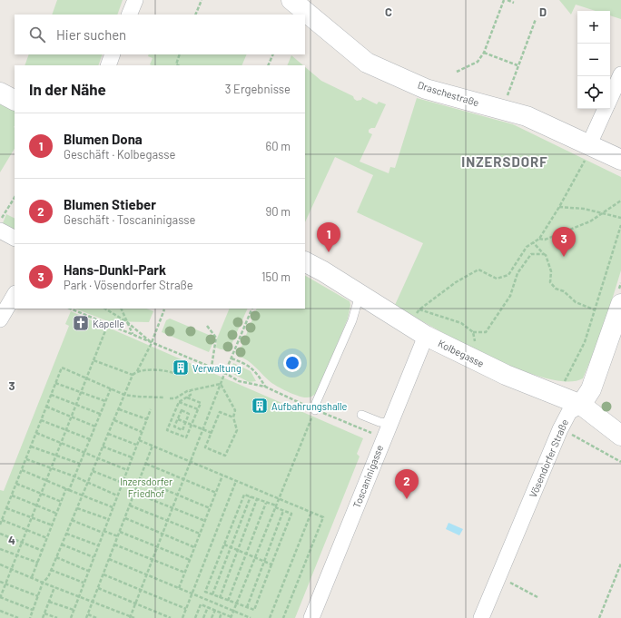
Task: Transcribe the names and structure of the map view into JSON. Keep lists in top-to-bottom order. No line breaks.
{"streets":{"main road":["Draschestraße","Kolbegasse","Vösendorfer Straße"],"street":["Toscaninigasse"]},"crossings":[["Kolbegasse","Vösendorfer Straße"],["Kolbegasse","Toscaninigasse"]],"districts":["INZERSDORF"],"parks":["Inzersdorfer Friedhof"],"places":{"church":["Kapelle"],"building":["Verwaltung","Aufbahrungshalle"]},"page":{"map_buttons":["+","−"],"search":"Hier suchen","heading":["In der Nähe","3 Ergebnisse"],"list":[{"mark":"1","name":"Blumen Dona","note":"Geschäft · Kolbegasse","value":"60 m"},{"mark":"2","name":"Blumen Stieber","note":"Geschäft · Toscaninigasse","value":"90 m"},{"mark":"3","name":"Hans-Dunkl-Park","note":"Park · Vösendorfer Straße","value":"150 m"}],"pins":["1","3","2"]},"grid":{"columns":["C","D"],"rows":["3","4"]}}
